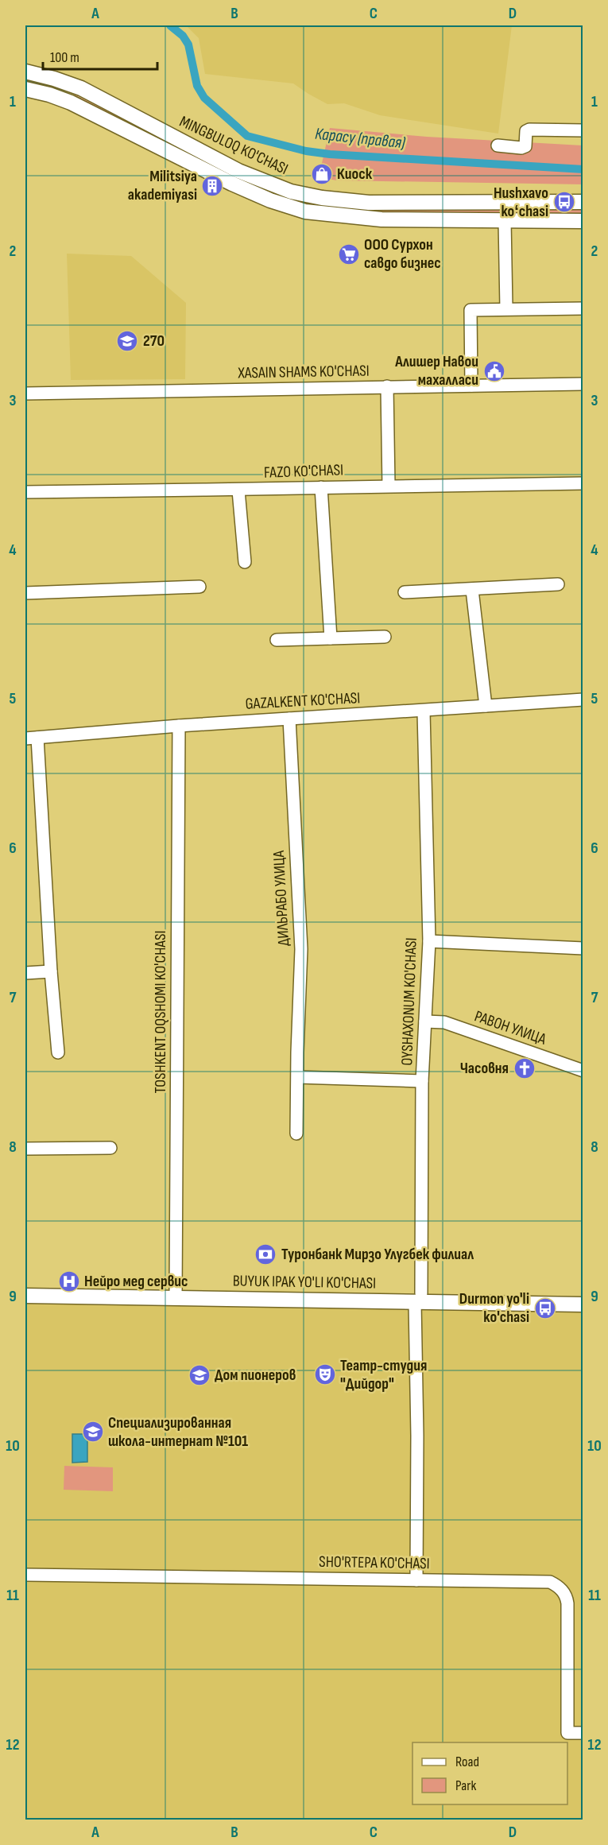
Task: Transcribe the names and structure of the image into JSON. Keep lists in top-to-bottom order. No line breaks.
{"streets":{"main road":["MINGBULOQ KO'CHASI","BUYUK IPAK YO'LI KO'CHASI"],"street":["XASAIN SHAMS KO'CHASI","FAZO KO'CHASI","GAZALKENT KO'CHASI","ДИЛЬРАБО УЛИЦА","OYSHAXONUM KO'CHASI","TOSHKENT OQSHOMI KO'CHASI","РАВОН УЛИЦА","SHO'RTEPA KO'CHASI"]},"crossings":[["GAZALKENT KO'CHASI","ДИЛЬРАБО УЛИЦА"],["GAZALKENT KO'CHASI","OYSHAXONUM KO'CHASI"],["GAZALKENT KO'CHASI","TOSHKENT OQSHOMI KO'CHASI"],["OYSHAXONUM KO'CHASI","РАВОН УЛИЦА"],["OYSHAXONUM KO'CHASI","BUYUK IPAK YO'LI KO'CHASI"],["OYSHAXONUM KO'CHASI","SHO'RTEPA KO'CHASI"],["TOSHKENT OQSHOMI KO'CHASI","BUYUK IPAK YO'LI KO'CHASI"]],"water":["Карасу (правая)"],"places":{"shop":["Киоск"],"building":["Militsiya akademiyasi"],"bus stop":["Hushxavo koʻchasi","Durmon yo'li ko'chasi"],"supermarket":["ООО Сурхон савдо бизнес"],"school or university":["270","Дом пионеров","Специализированная школа-интернат №101"],"public building":["Алишер Навои махалласи"],"church":["Часовня"],"bank":["Туронбанк Мирзо Улугбек филиал"],"hospital":["Нейро мед сервис"],"theatre":["Театр-студия \"Дийдор\""]},"legend":["Road","Park"],"scale_bar":"100 m","grid":{"columns":["A","B","C","D"],"rows":["1","2","3","4","5","6","7","8","9","10","11","12"]}}
